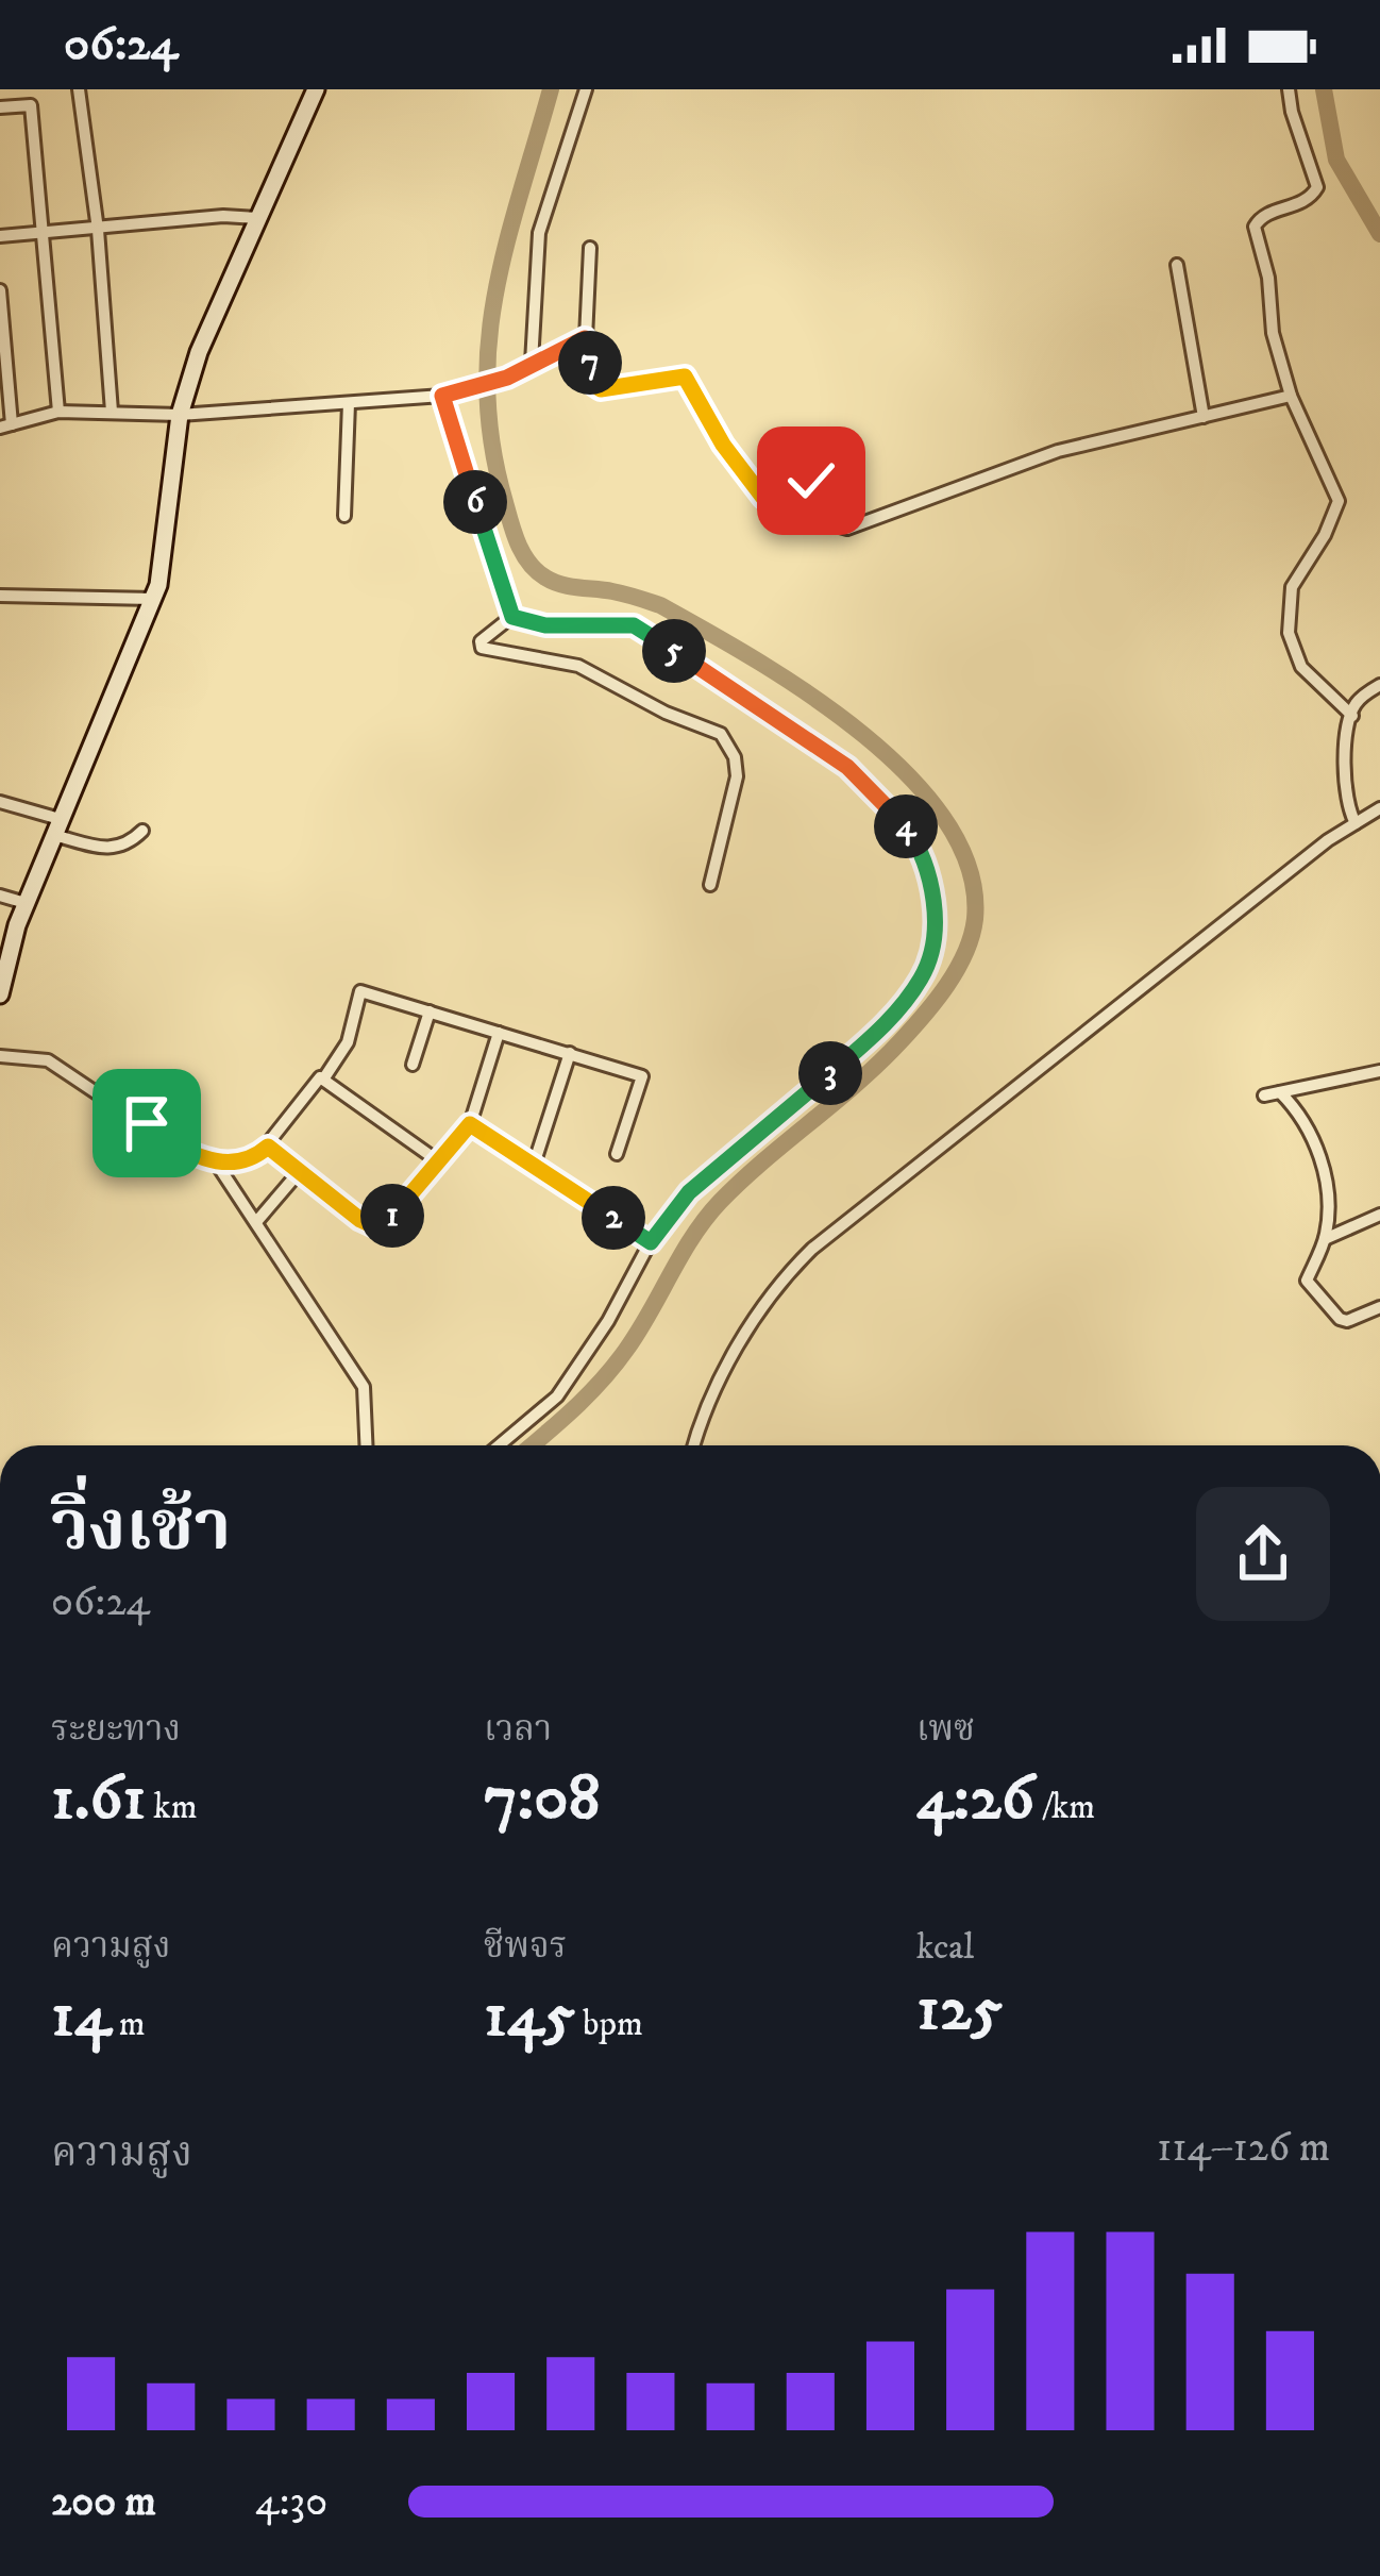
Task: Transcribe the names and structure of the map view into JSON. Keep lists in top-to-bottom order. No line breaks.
{"page":{"status":"06:24","pins":["7","6","5","4","3","1","2"],"heading":["วิ่งเช้า","06:24"],"stats":[["ระยะทาง","1.61 km"],["เวลา","7:08"],["เพซ","4:26 /km"],["ความสูง","14 m"],["ชีพจร","145 bpm"],["kcal","125"]],"chart":["ความสูง","114–126 m"],"list":[{"name":"200 m","note":"4:30"}]}}
